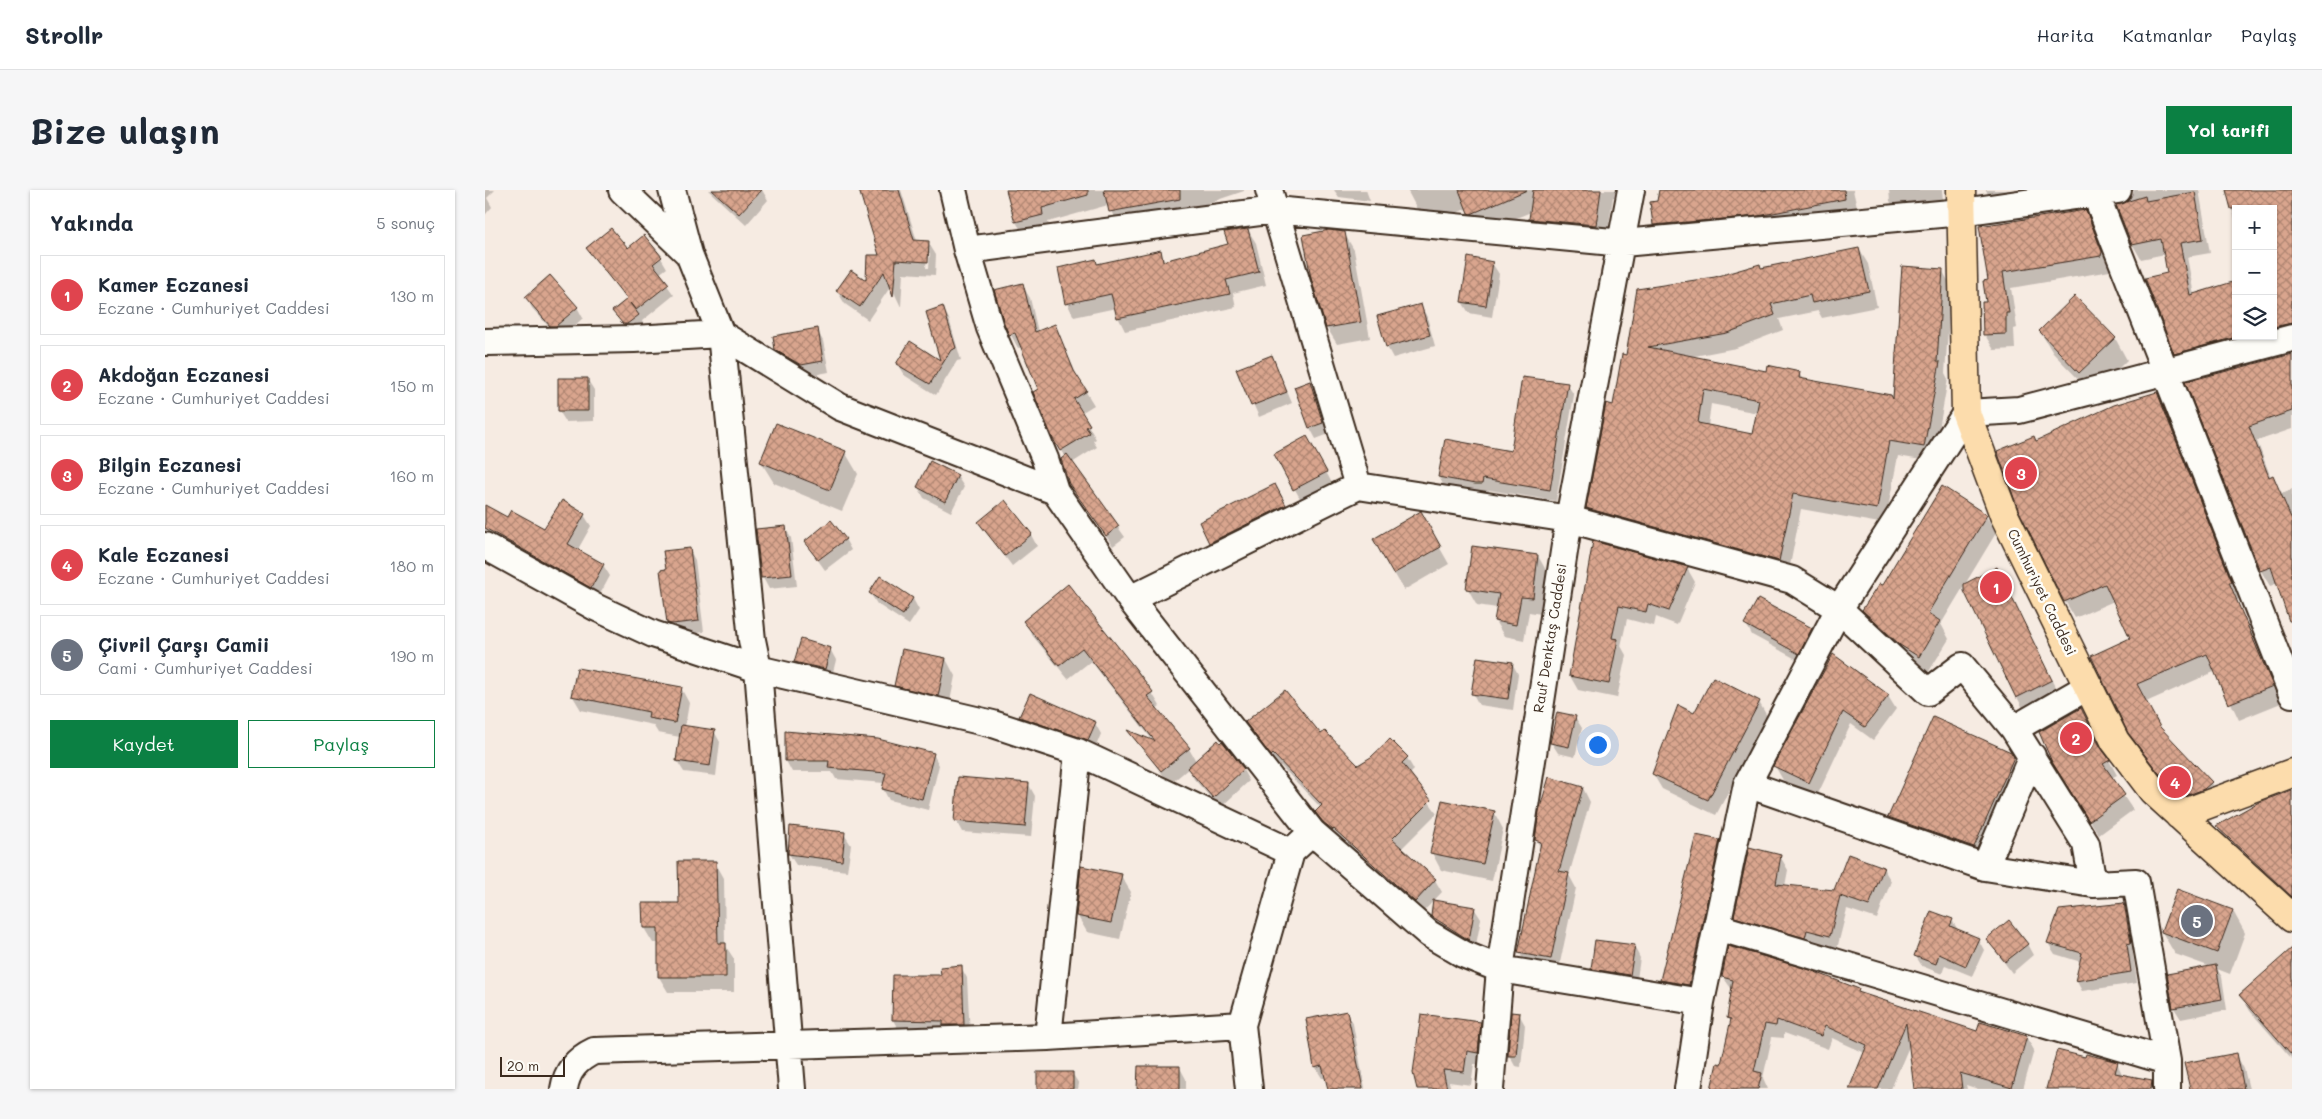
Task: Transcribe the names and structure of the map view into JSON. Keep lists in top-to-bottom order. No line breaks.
{"streets":{"main road":["Cumhuriyet Caddesi"],"street":["Rauf Denktaş Caddesi"]},"scale_bar":"20 m","page":{"header":"Strollr","nav":["Harita","Katmanlar","Paylaş"],"buttons":["Yol tarifi",["Kaydet","Paylaş"]],"title":"Bize ulaşın","heading":["Yakında","5 sonuç"],"map_buttons":["+","−"],"list":[{"mark":"1","name":"Kamer Eczanesi","note":"Eczane · Cumhuriyet Caddesi","value":"130 m"},{"mark":"2","name":"Akdoğan Eczanesi","note":"Eczane · Cumhuriyet Caddesi","value":"150 m"},{"mark":"3","name":"Bilgin Eczanesi","note":"Eczane · Cumhuriyet Caddesi","value":"160 m"},{"mark":"4","name":"Kale Eczanesi","note":"Eczane · Cumhuriyet Caddesi","value":"180 m"},{"mark":"5","name":"Çivril Çarşı Camii","note":"Cami · Cumhuriyet Caddesi","value":"190 m"}],"pins":["3","1","2","4","5"],"scale":"20 m"}}
